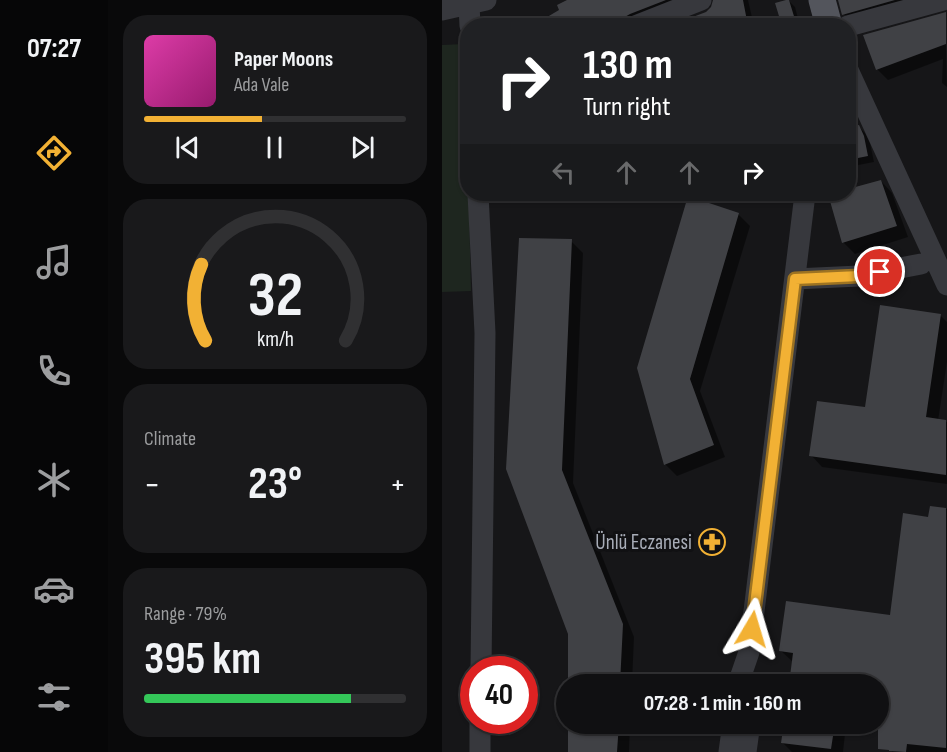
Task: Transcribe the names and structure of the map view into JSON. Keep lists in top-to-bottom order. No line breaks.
{"places":{"pharmacy":["Ünlü Eczanesi"]},"page":{"tabs":"07:27","turn":["130 m","Turn right"],"song":["Paper Moons","Ada Vale"],"tile":["Climate",["Range · 79%","395 km"]],"heat":["−","23°","+"],"limit":"40","trip":"07:28 · 1 min · 160 m","gauge":["32","km/h"]}}
